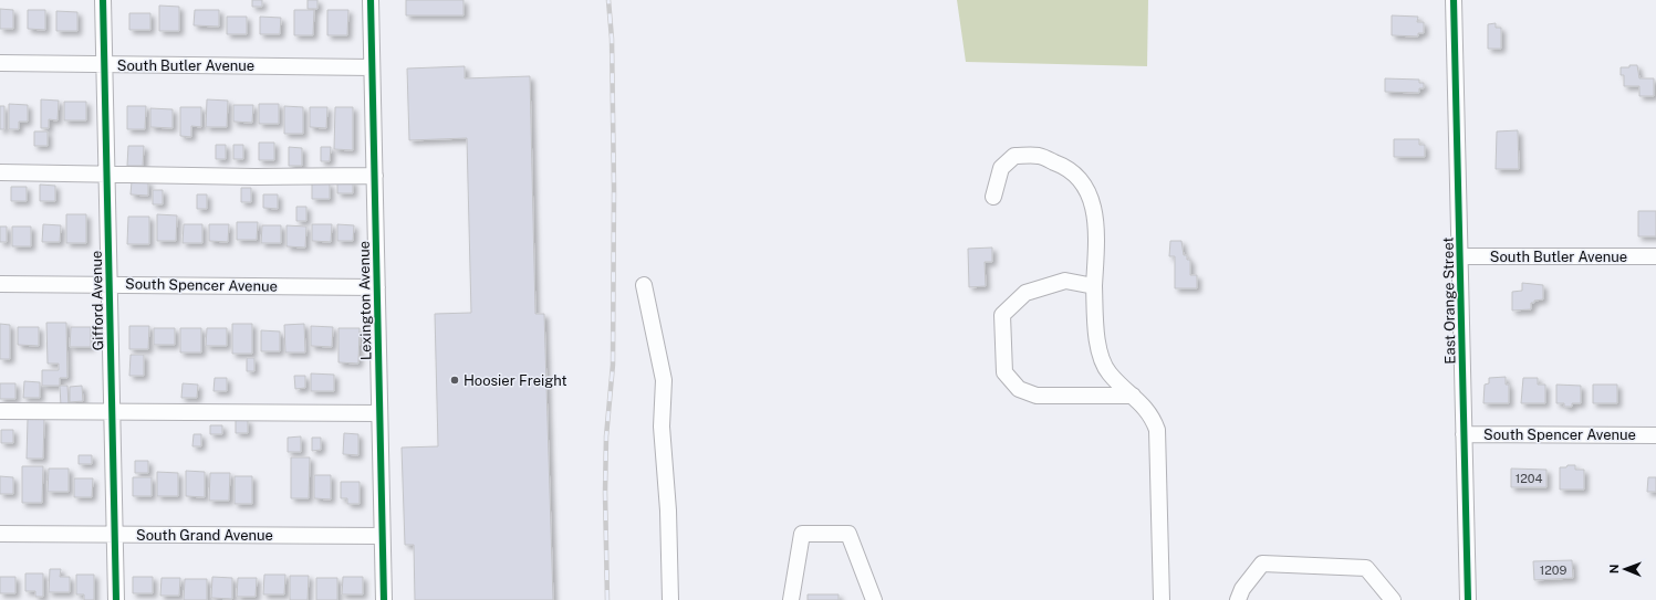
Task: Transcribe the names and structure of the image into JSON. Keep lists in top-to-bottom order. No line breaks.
{"streets":{"street":["South Butler Avenue","South Spencer Avenue","Gifford Avenue","Lexington Avenue","East Orange Street","South Grand Avenue"]},"crossings":[["South Butler Avenue","Gifford Avenue"],["South Butler Avenue","Lexington Avenue"],["South Butler Avenue","East Orange Street"],["South Spencer Avenue","Gifford Avenue"],["South Spencer Avenue","Lexington Avenue"],["South Spencer Avenue","East Orange Street"],["Gifford Avenue","South Grand Avenue"],["Lexington Avenue","South Grand Avenue"]],"places":["Hoosier Freight"],"house_numbers":["1204","1209"],"north":"left"}
